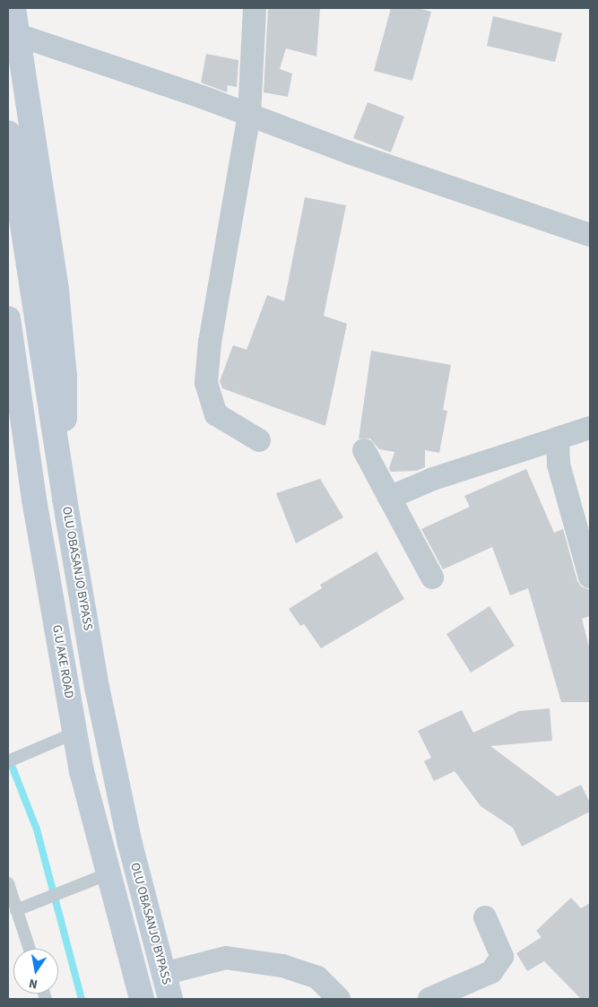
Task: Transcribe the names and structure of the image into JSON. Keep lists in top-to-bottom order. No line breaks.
{"streets":{"main road":["OLU OBASANJO BYPASS","G.U AKE ROAD"]},"north":"bottom"}
